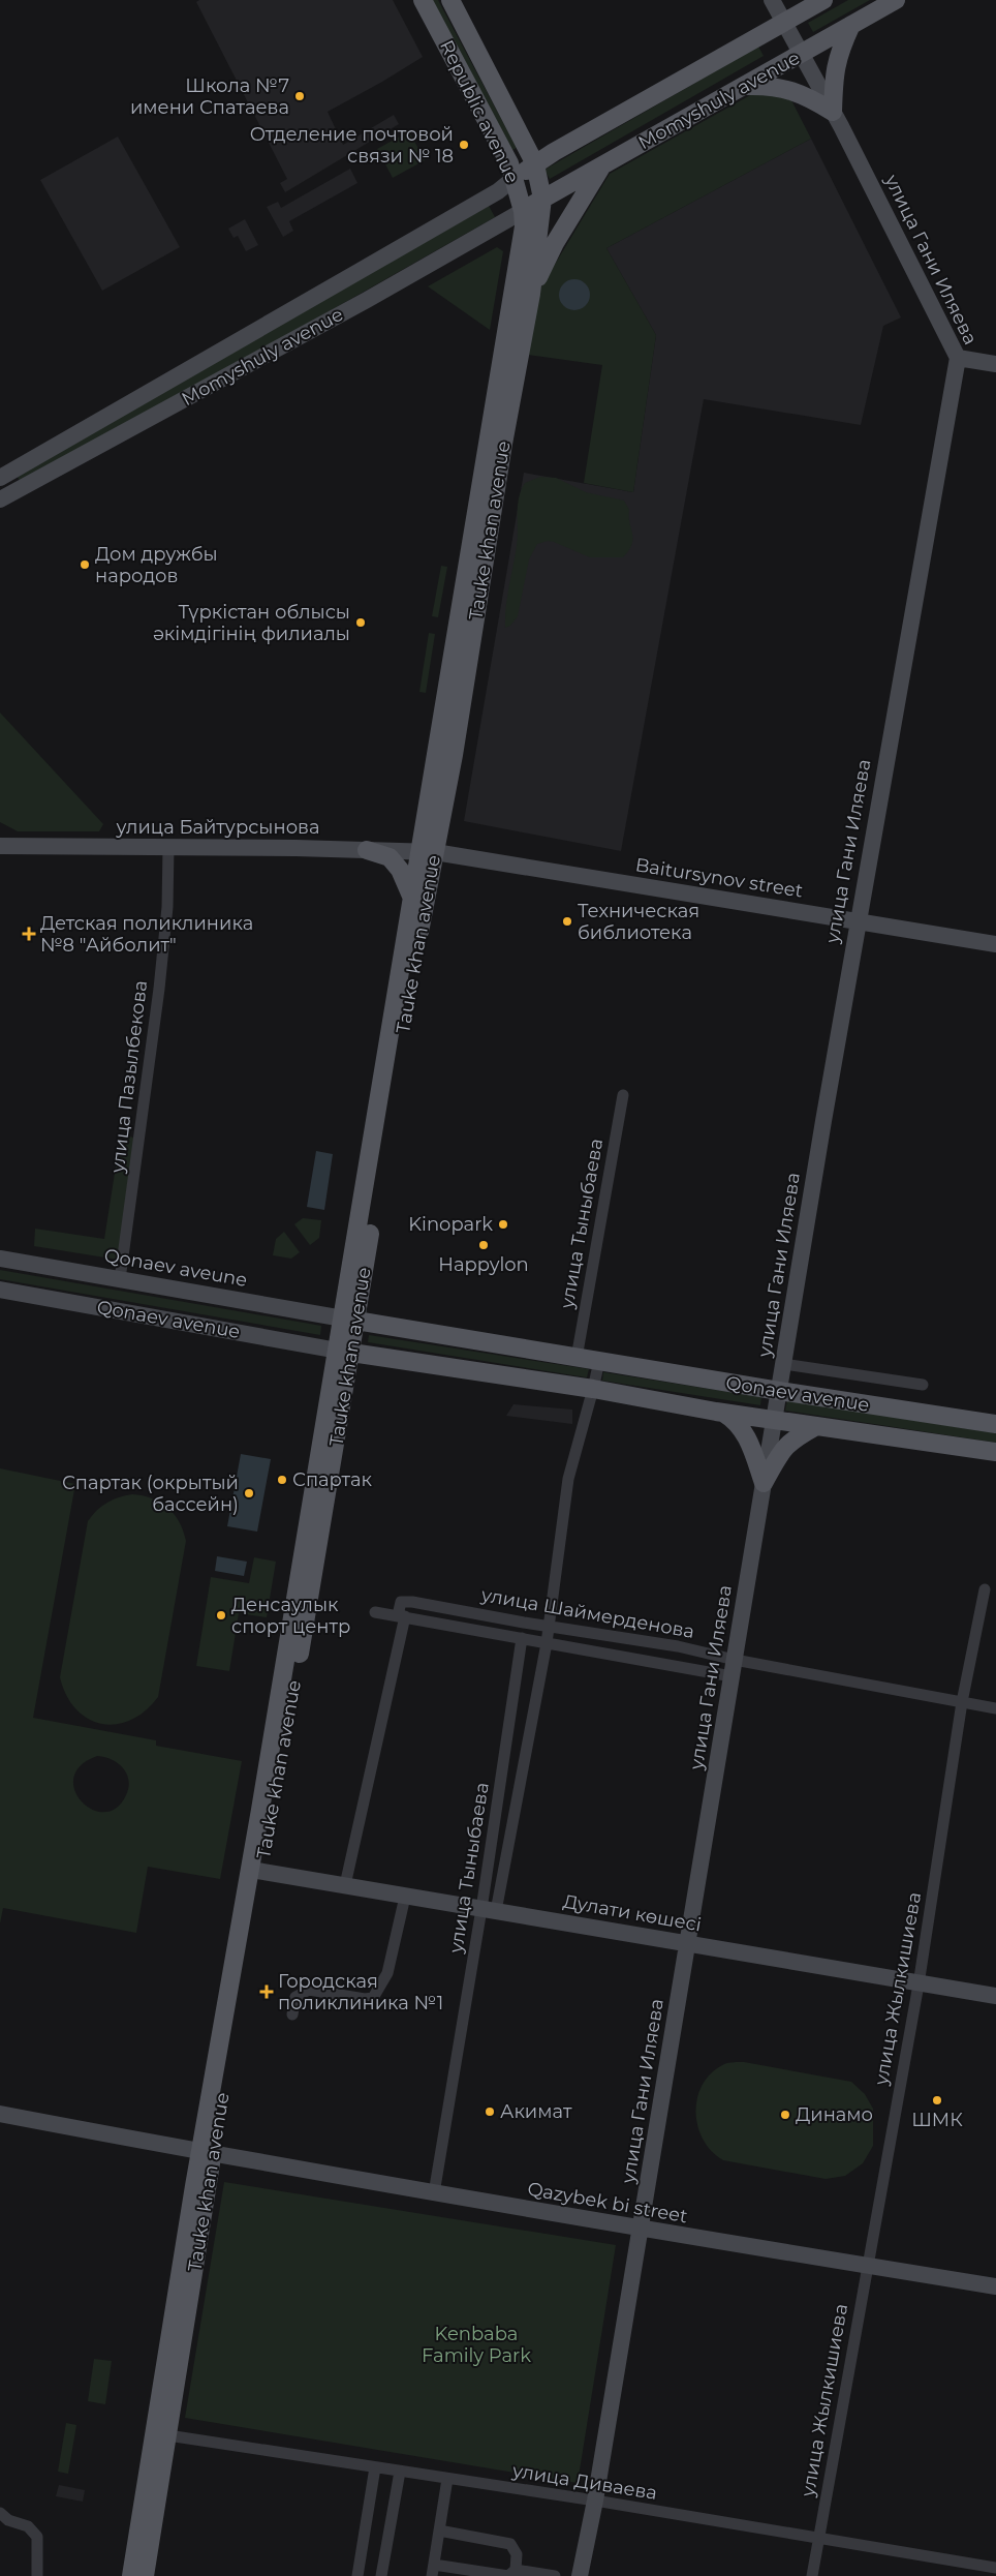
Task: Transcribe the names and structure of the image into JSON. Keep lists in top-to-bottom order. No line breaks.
{"streets":{"main road":["Momyshuly avenue","Republic avenue","Tauke khan avenue","Qonaev avenue"],"street":["улица Гани Иляева","улица Байтурсынова","Baitursynov street","улица Пазылбекова","улица Тыныбаева","Qonaev aveune","улица Шаймерденова","Дулати көшесі","улица Жылкишиева","Qazybek bi street","улица Диваева"]},"crossings":[["Momyshuly avenue","Republic avenue"],["Momyshuly avenue","улица Гани Иляева"],["Momyshuly avenue","Tauke khan avenue"],["Republic avenue","Tauke khan avenue"],["улица Гани Иляева","Baitursynov street"],["улица Гани Иляева","Qonaev avenue"],["улица Гани Иляева","улица Шаймерденова"],["улица Гани Иляева","Дулати көшесі"],["улица Гани Иляева","Qazybek bi street"],["улица Гани Иляева","улица Диваева"],["Tauke khan avenue","улица Байтурсынова"],["Tauke khan avenue","Baitursynov street"],["Tauke khan avenue","Qonaev aveune"],["Tauke khan avenue","Qonaev avenue"],["Tauke khan avenue","Дулати көшесі"],["Tauke khan avenue","Qazybek bi street"],["Tauke khan avenue","улица Диваева"],["улица Байтурсынова","Baitursynov street"],["улица Байтурсынова","улица Пазылбекова"],["улица Пазылбекова","Qonaev aveune"],["улица Тыныбаева","Qonaev avenue"],["улица Тыныбаева","улица Шаймерденова"],["улица Тыныбаева","Дулати көшесі"],["улица Тыныбаева","Qazybek bi street"],["улица Шаймерденова","улица Жылкишиева"],["Дулати көшесі","улица Жылкишиева"],["улица Жылкишиева","Qazybek bi street"],["улица Жылкишиева","улица Диваева"]],"parks":["Kenbaba Family Park"],"places":{"other":["Школа №7 имени Спатаева","Отделение почтовой связи № 18","Дом дружбы народов","Түркістан облысы әкімдігінің филиалы","Техническая библиотека","Kinopark","Happylon","Спартак","Спартак (окрытый бассейн)","Денсаулык спорт центр","ШМК","Акимат","Динамо"],"health":["Детская поликлиника №8 \"Айболит\"","Городская поликлиника №1"]}}
